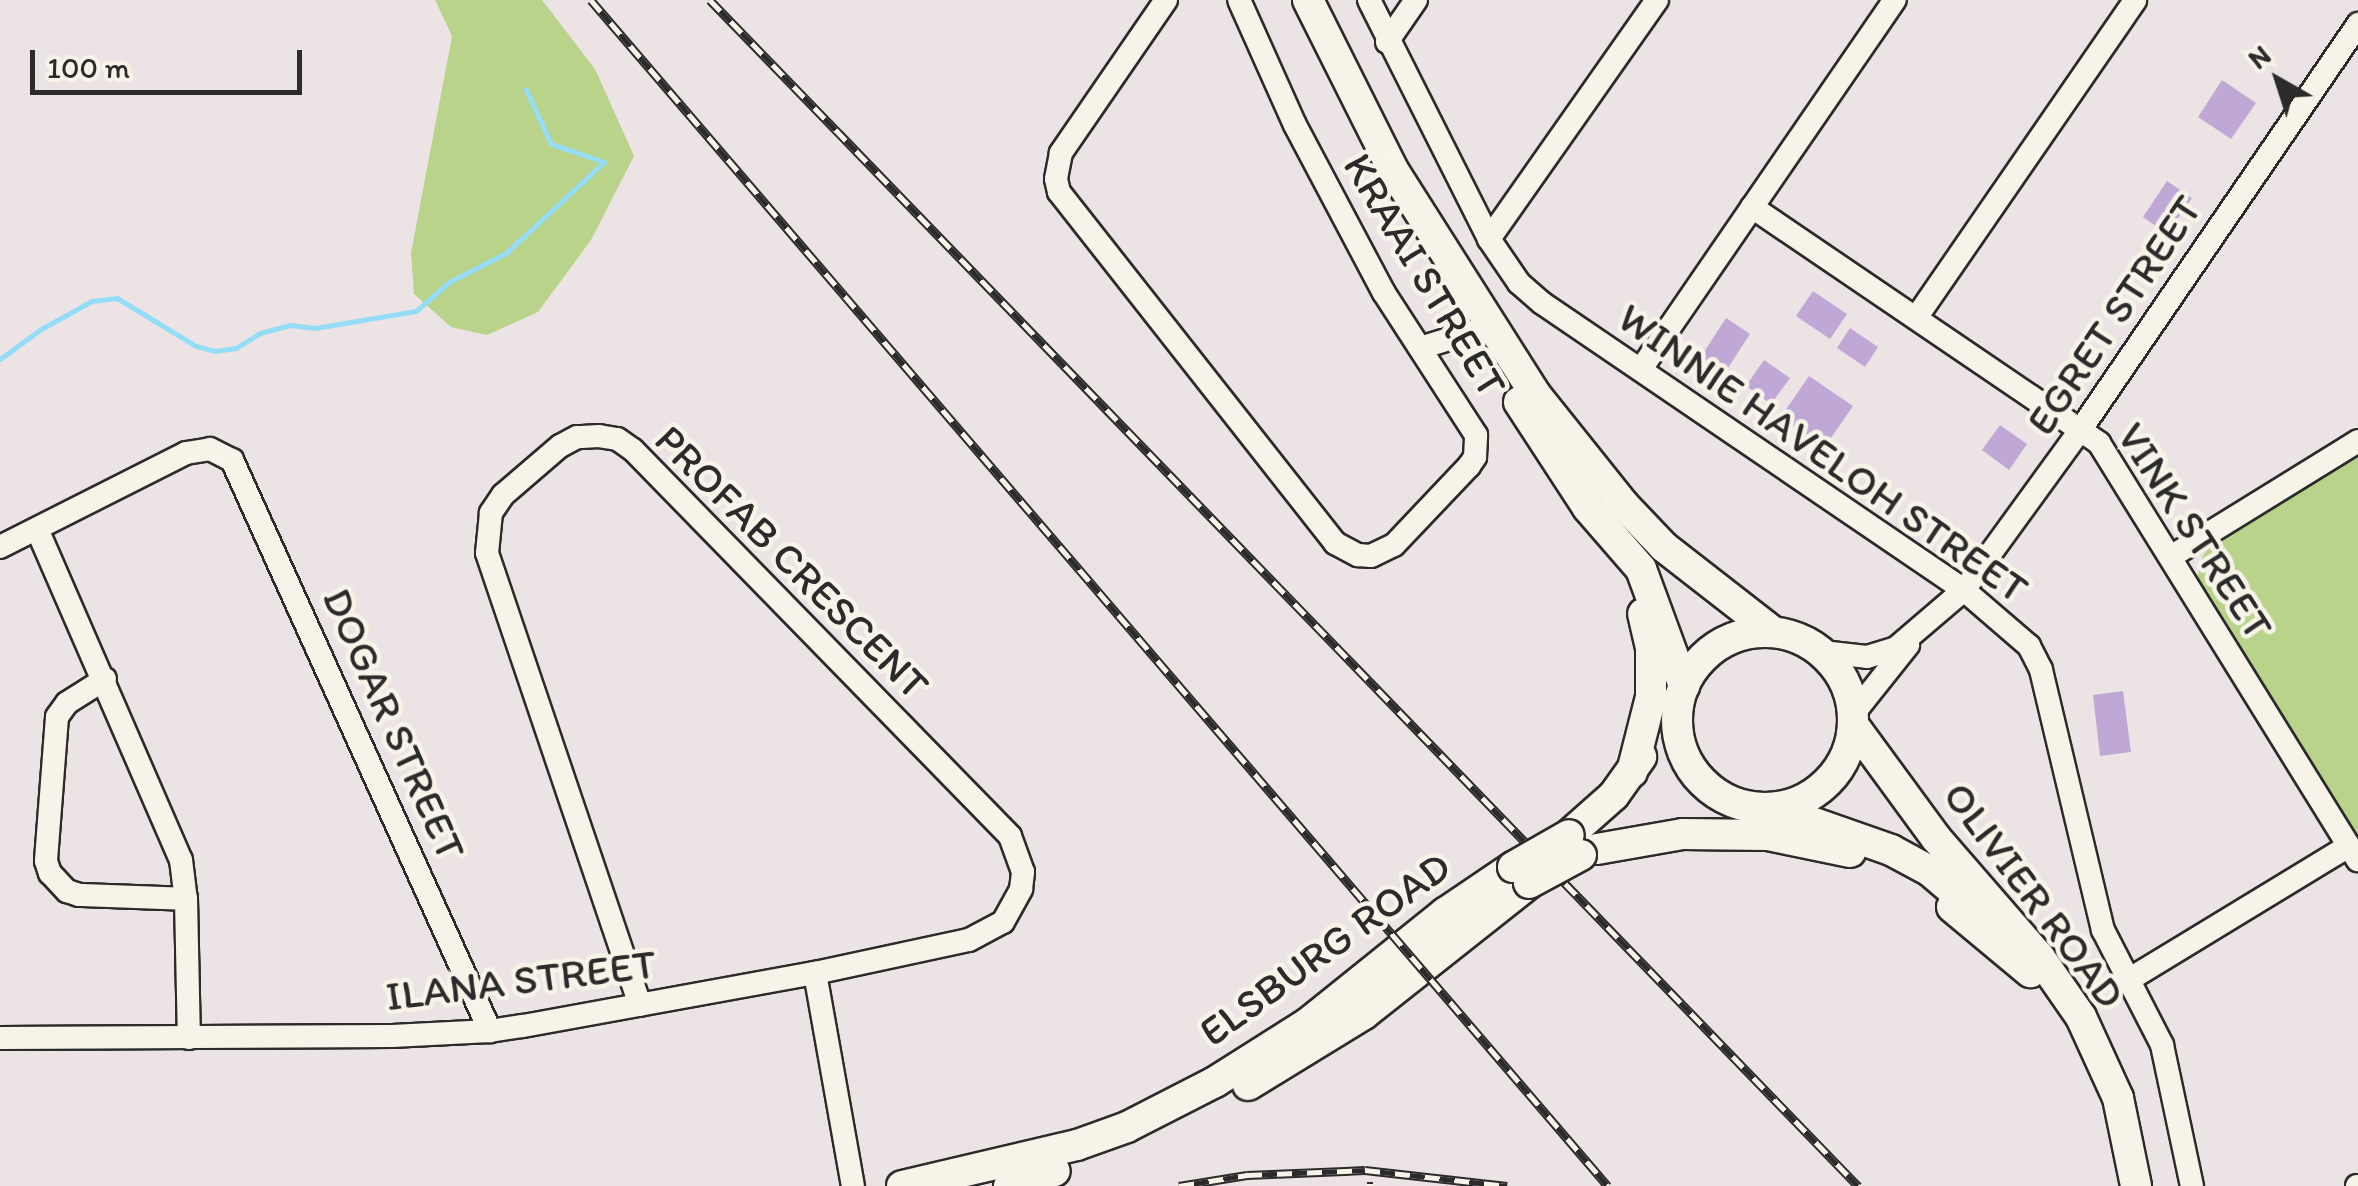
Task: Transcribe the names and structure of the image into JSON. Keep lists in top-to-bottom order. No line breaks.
{"streets":{"main road":["OLIVIER ROAD","ELSBURG ROAD"],"street":["KRAAI STREET","EGRET STREET","WINNIE HAVELOH STREET","VINK STREET","PROFAB CRESCENT","DOGAR STREET","ILANA STREET"]},"crossings":[["EGRET STREET","WINNIE HAVELOH STREET"],["EGRET STREET","VINK STREET"],["PROFAB CRESCENT","ILANA STREET"],["DOGAR STREET","ILANA STREET"],["OLIVIER ROAD","ELSBURG ROAD"]],"scale_bar":"100 m","north":"top left"}
